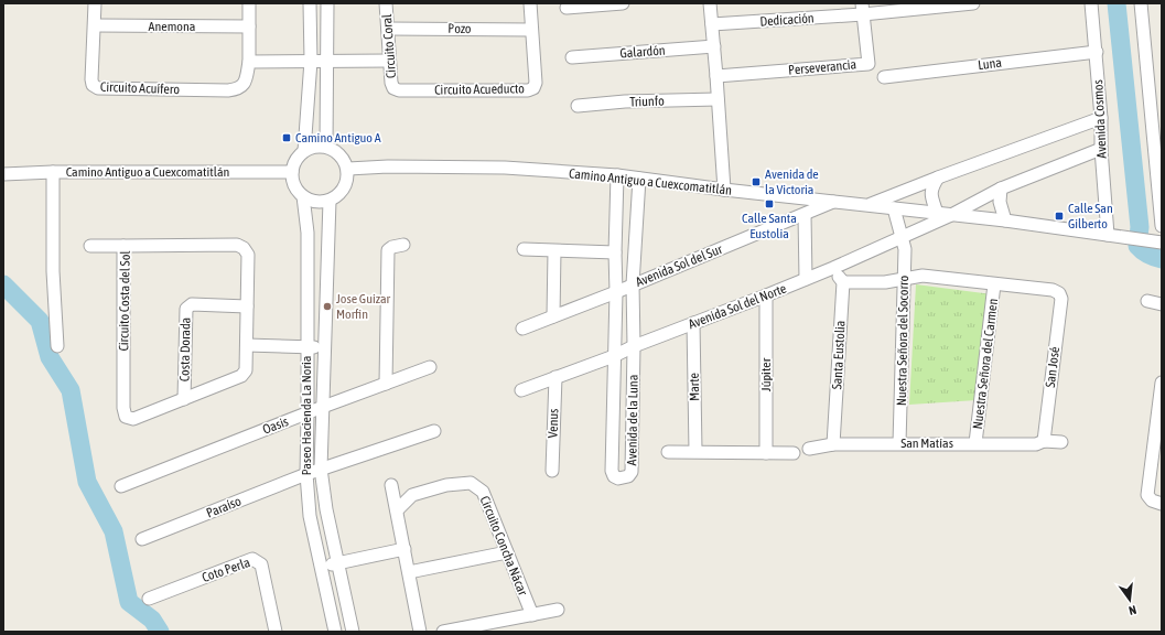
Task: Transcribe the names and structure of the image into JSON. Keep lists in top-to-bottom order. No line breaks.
{"streets":{"street":["Dedicación","Anemona","Pozo","Circuito Coral","Galardón","Luna","Perseverancia","Circuito Acuífero","Circuito Acueducto","Triunfo","Avenida Cosmos","Camino Antiguo a Cuexcomatitlán","Avenida Sol del Sur","Circuito Costa del Sol","Avenida Sol del Norte","Nuestra Señora del Socorro","Costa Dorada","Santa Eustolia","Nuestra Señora del Carmen","San José","Júpiter","Marte","Paseo Hacienda La Noria","Avenida de la Luna","Venus","Oasis","San Matías","Paraíso","Circuito Concha Nácar","Coto Perla"]},"crossings":[["Dedicación","Perseverancia"],["Anemona","Circuito Acuífero"],["Pozo","Circuito Coral"],["Pozo","Circuito Acueducto"],["Circuito Coral","Circuito Acueducto"],["Luna","Avenida Cosmos"],["Avenida Cosmos","Camino Antiguo a Cuexcomatitlán"],["Avenida Cosmos","Avenida Sol del Norte"],["Camino Antiguo a Cuexcomatitlán","Avenida Sol del Sur"],["Camino Antiguo a Cuexcomatitlán","Avenida Sol del Norte"],["Camino Antiguo a Cuexcomatitlán","Nuestra Señora del Socorro"],["Camino Antiguo a Cuexcomatitlán","Paseo Hacienda La Noria"],["Camino Antiguo a Cuexcomatitlán","Avenida de la Luna"],["Avenida Sol del Sur","Avenida de la Luna"],["Circuito Costa del Sol","Costa Dorada"],["Avenida Sol del Norte","Nuestra Señora del Socorro"],["Avenida Sol del Norte","Júpiter"],["Avenida Sol del Norte","Marte"],["Avenida Sol del Norte","Avenida de la Luna"],["Avenida Sol del Norte","Venus"],["Nuestra Señora del Socorro","San Matías"],["Santa Eustolia","San Matías"],["Nuestra Señora del Carmen","San José"],["Nuestra Señora del Carmen","San Matías"],["San José","San Matías"],["Paseo Hacienda La Noria","Oasis"],["Paseo Hacienda La Noria","Paraíso"]],"places":{"transit":["Camino Antiguo A","Avenida de la Victoria","Calle Santa Eustolia","Calle San Gilberto"],"other":["Jose Guizar Morfin"]},"north":"bottom"}
